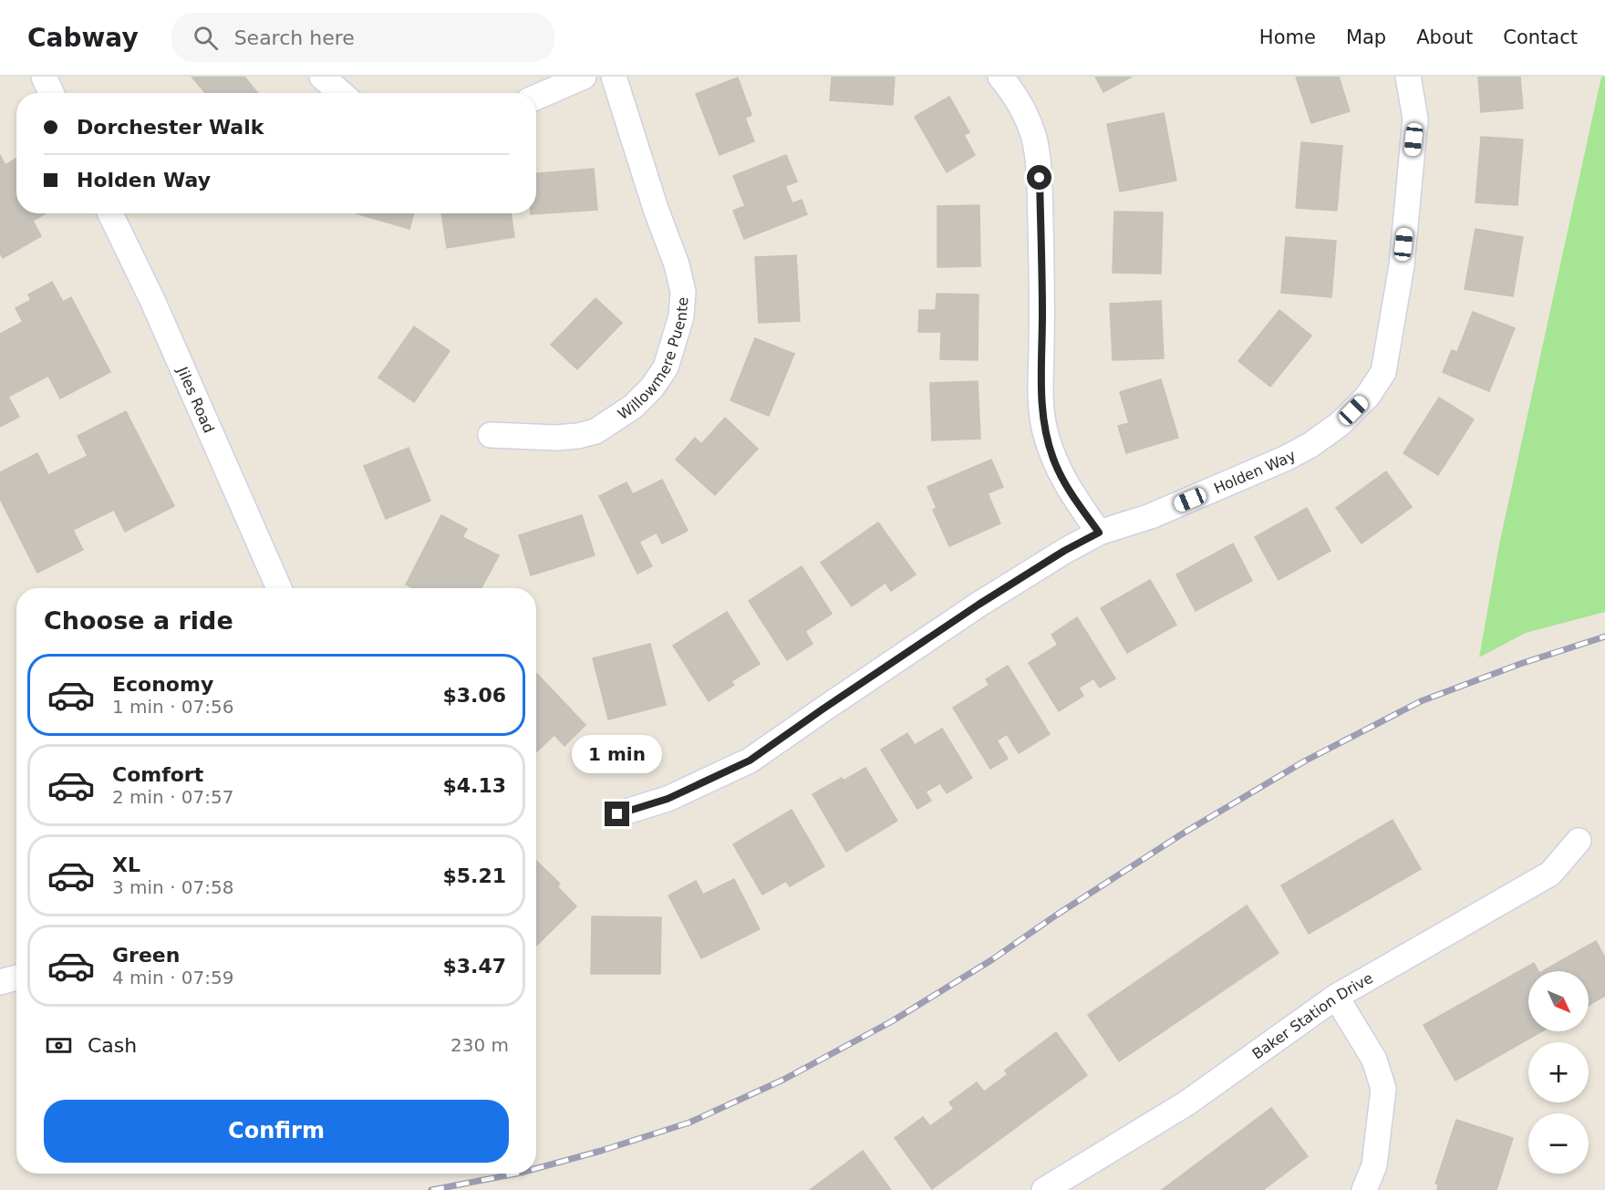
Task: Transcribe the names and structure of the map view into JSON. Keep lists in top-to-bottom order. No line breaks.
{"streets":{"street":["Willowmere Puente","Jiles Road","Holden Way","Baker Station Drive"]},"north":"bottom right","page":{"header":"Cabway","search":"Search here","nav":["Home","Map","About","Contact"],"banner":["Dorchester Walk","Holden Way"],"heading":"Choose a ride","list":[{"name":"Economy","note":"1 min · 07:56","value":"$3.06"},{"name":"Comfort","note":"2 min · 07:57","value":"$4.13"},{"name":"XL","note":"3 min · 07:58","value":"$5.21"},{"name":"Green","note":"4 min · 07:59","value":"$3.47"}],"bubble":"1 min","map_buttons":["+","−"],"pay":["Cash","230 m"],"buttons":"Confirm"}}
